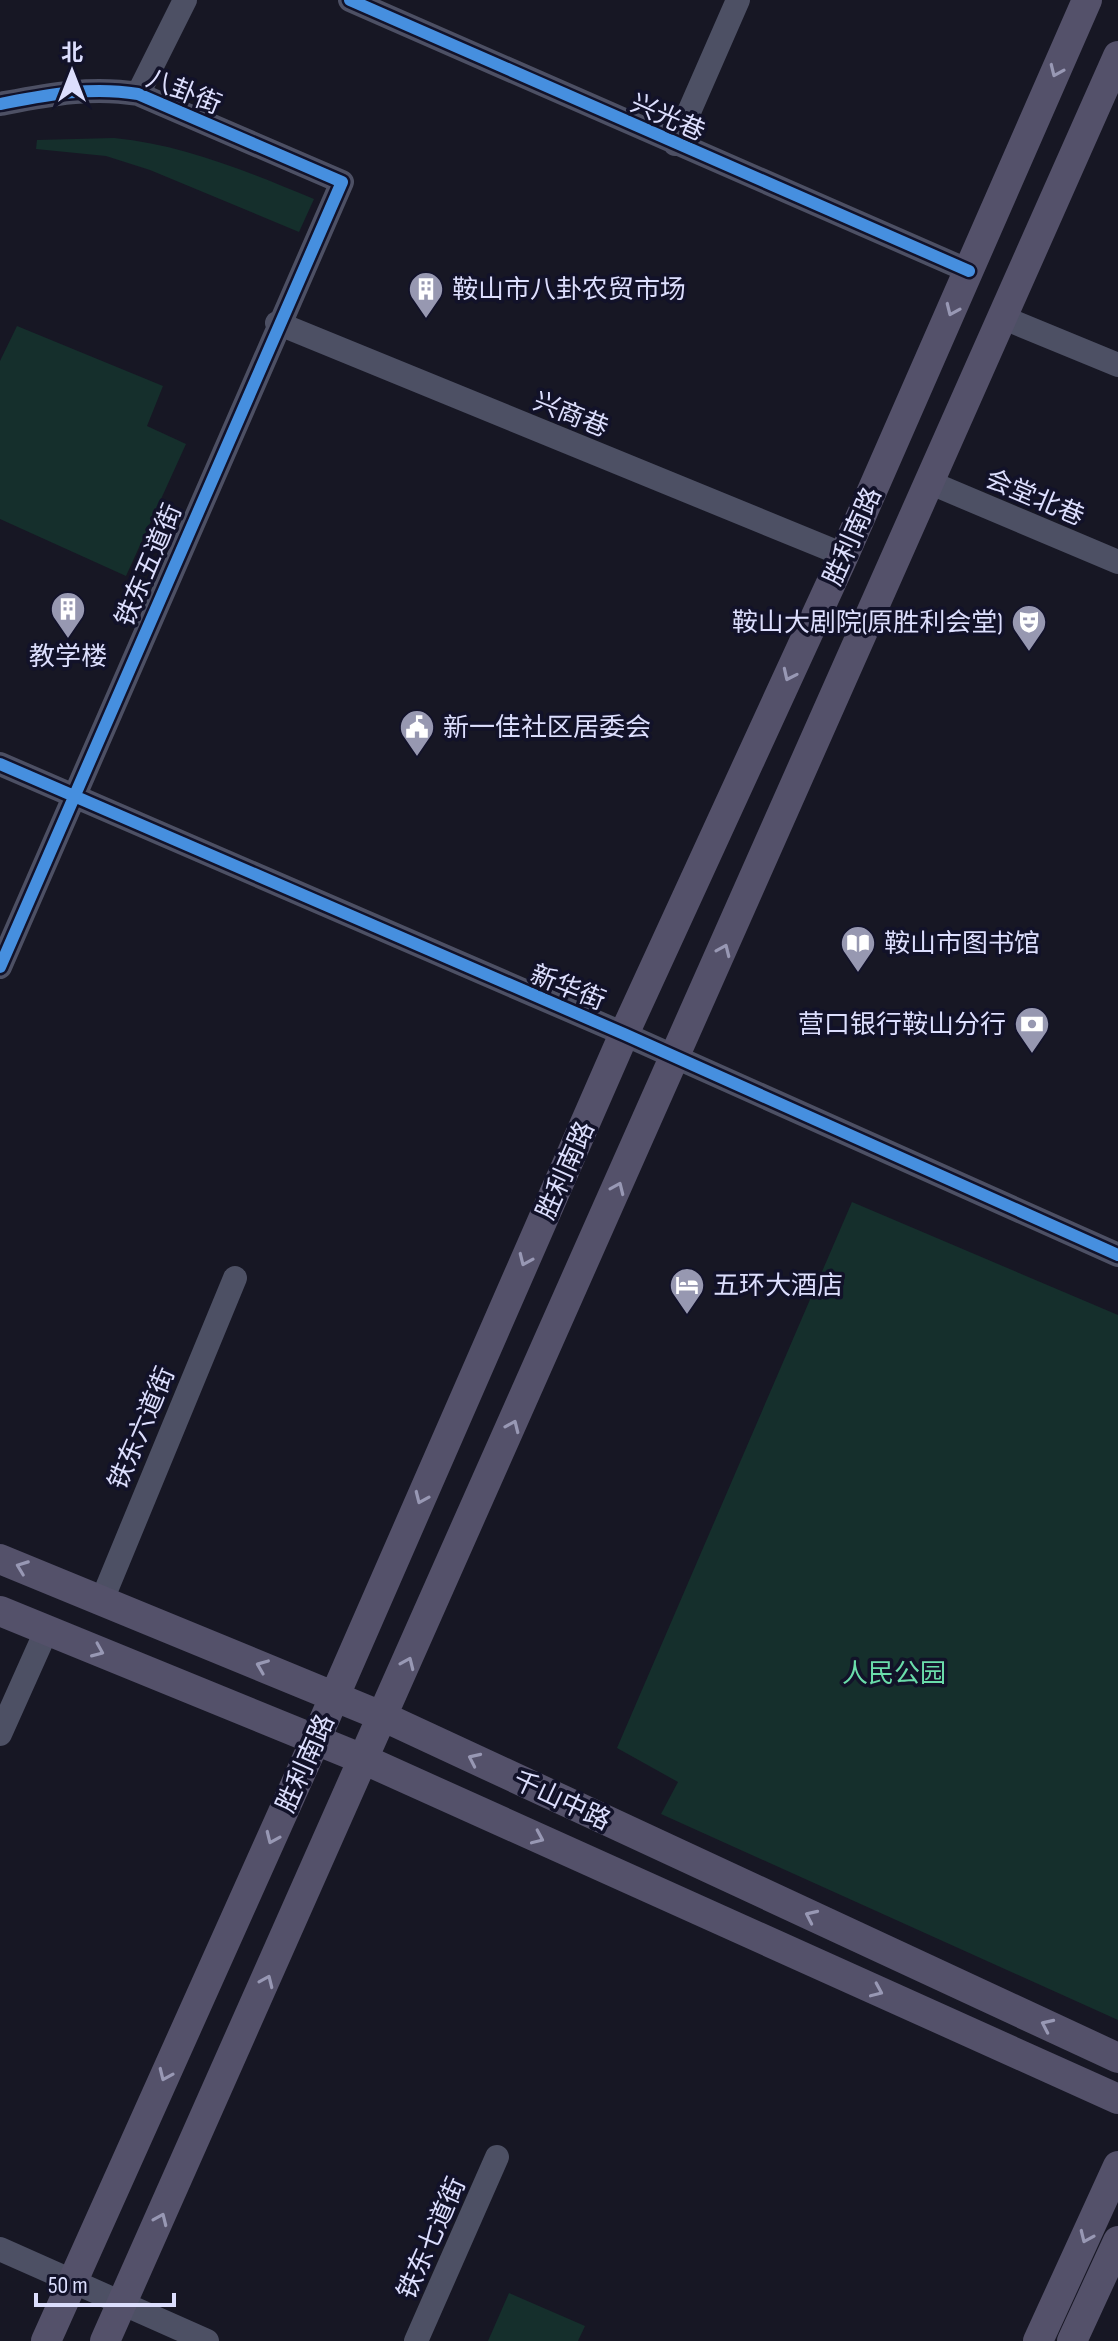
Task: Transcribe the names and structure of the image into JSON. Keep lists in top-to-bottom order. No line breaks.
{"streets":{"main road":["胜利南路","千山中路"],"street":["八卦街","兴光巷","兴商巷","会堂北巷","铁东五道街","新华街","铁东六道街","铁东七道街"]},"crossings":[["八卦街","铁东五道街"],["兴光巷","胜利南路"],["兴商巷","胜利南路"],["兴商巷","铁东五道街"],["会堂北巷","胜利南路"],["胜利南路","新华街"],["胜利南路","千山中路"],["铁东五道街","新华街"],["铁东六道街","千山中路"]],"parks":["人民公园"],"places":{"building":["鞍山市八卦农贸市场","教学楼"],"theatre":["鞍山大剧院(原胜利会堂)"],"public building":["新一佳社区居委会"],"library":["鞍山市图书馆"],"bank":["营口银行鞍山分行"],"hotel":["五环大酒店"]},"scale_bar":"50 m","north":"top"}
